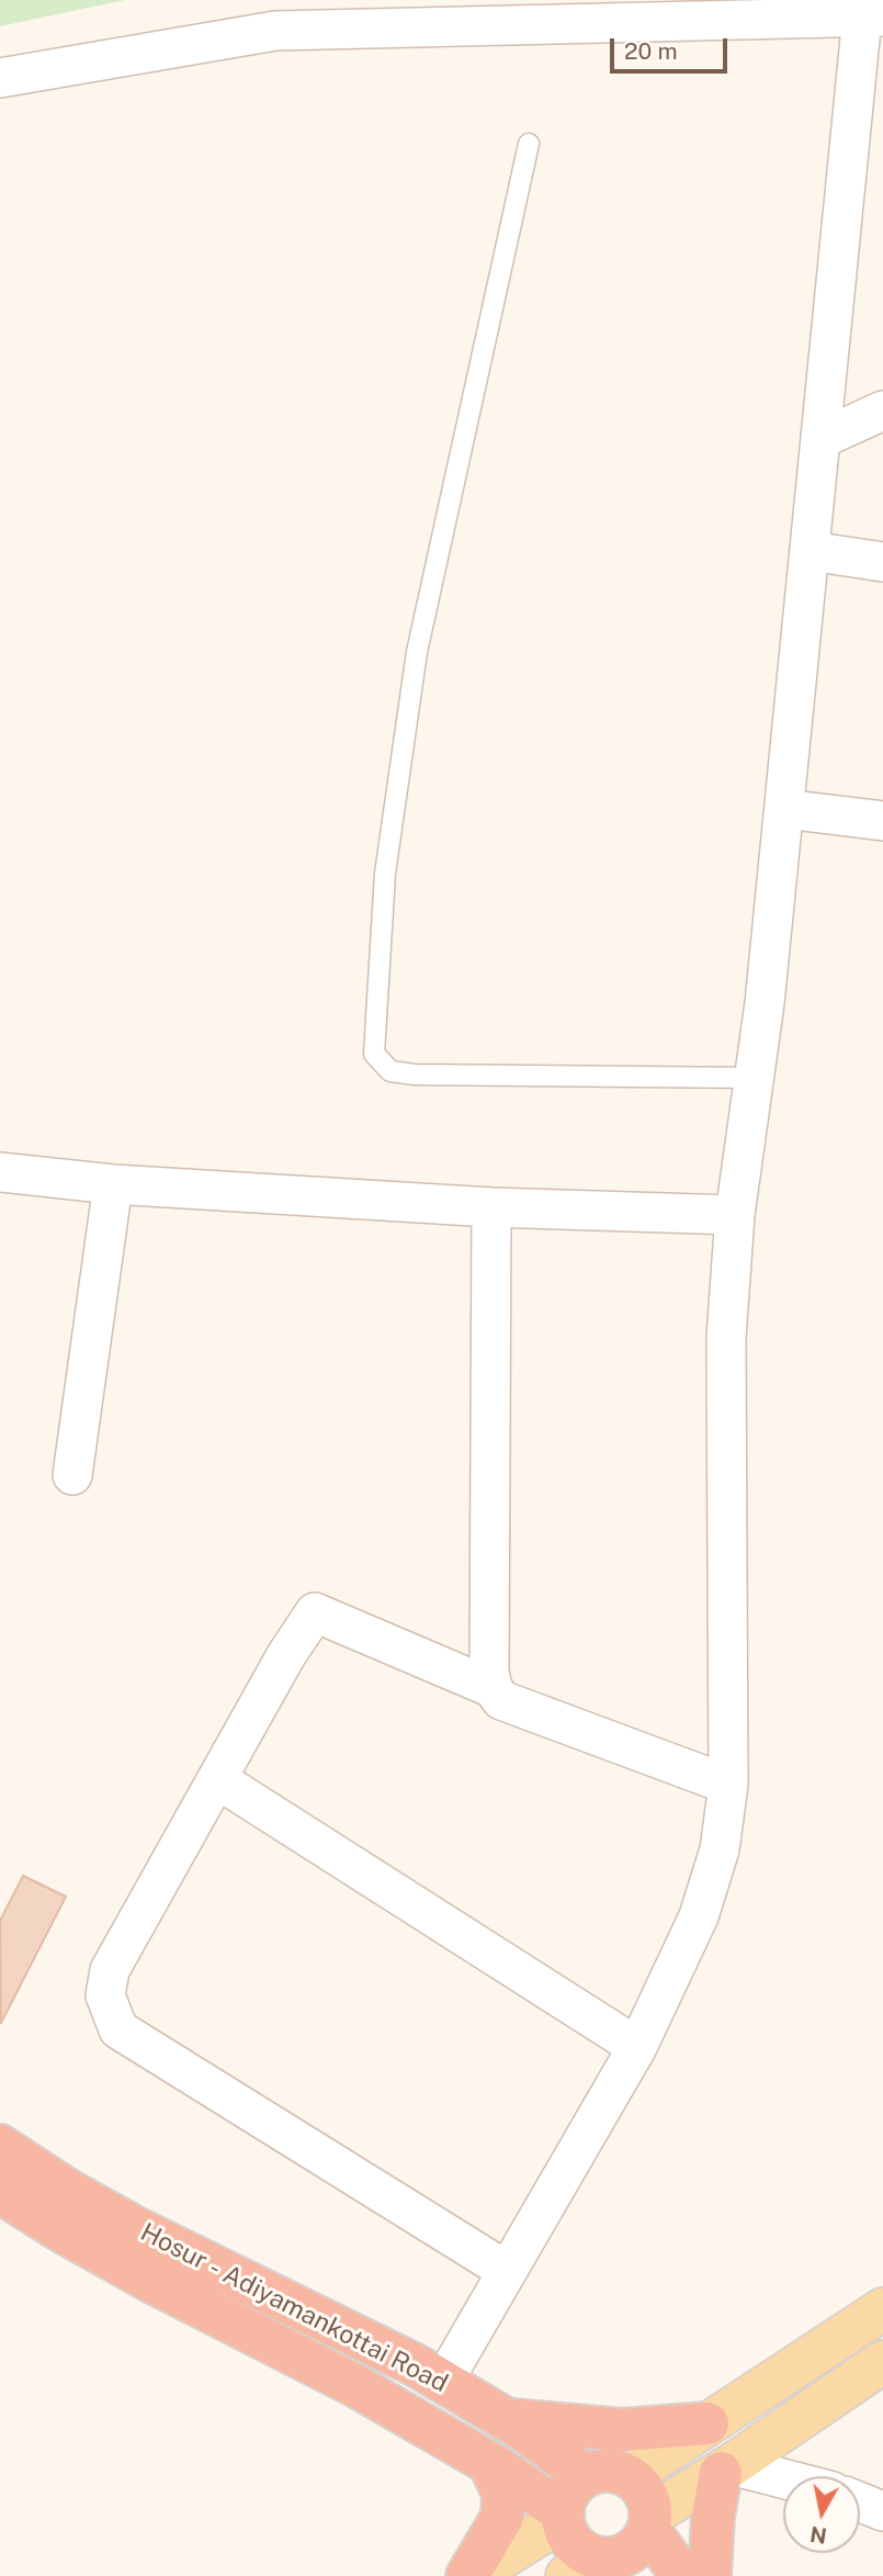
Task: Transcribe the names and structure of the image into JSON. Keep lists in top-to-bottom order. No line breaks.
{"streets":{"highway":["Hosur - Adiyamankottai Road"]},"scale_bar":"20 m","north":"bottom"}
